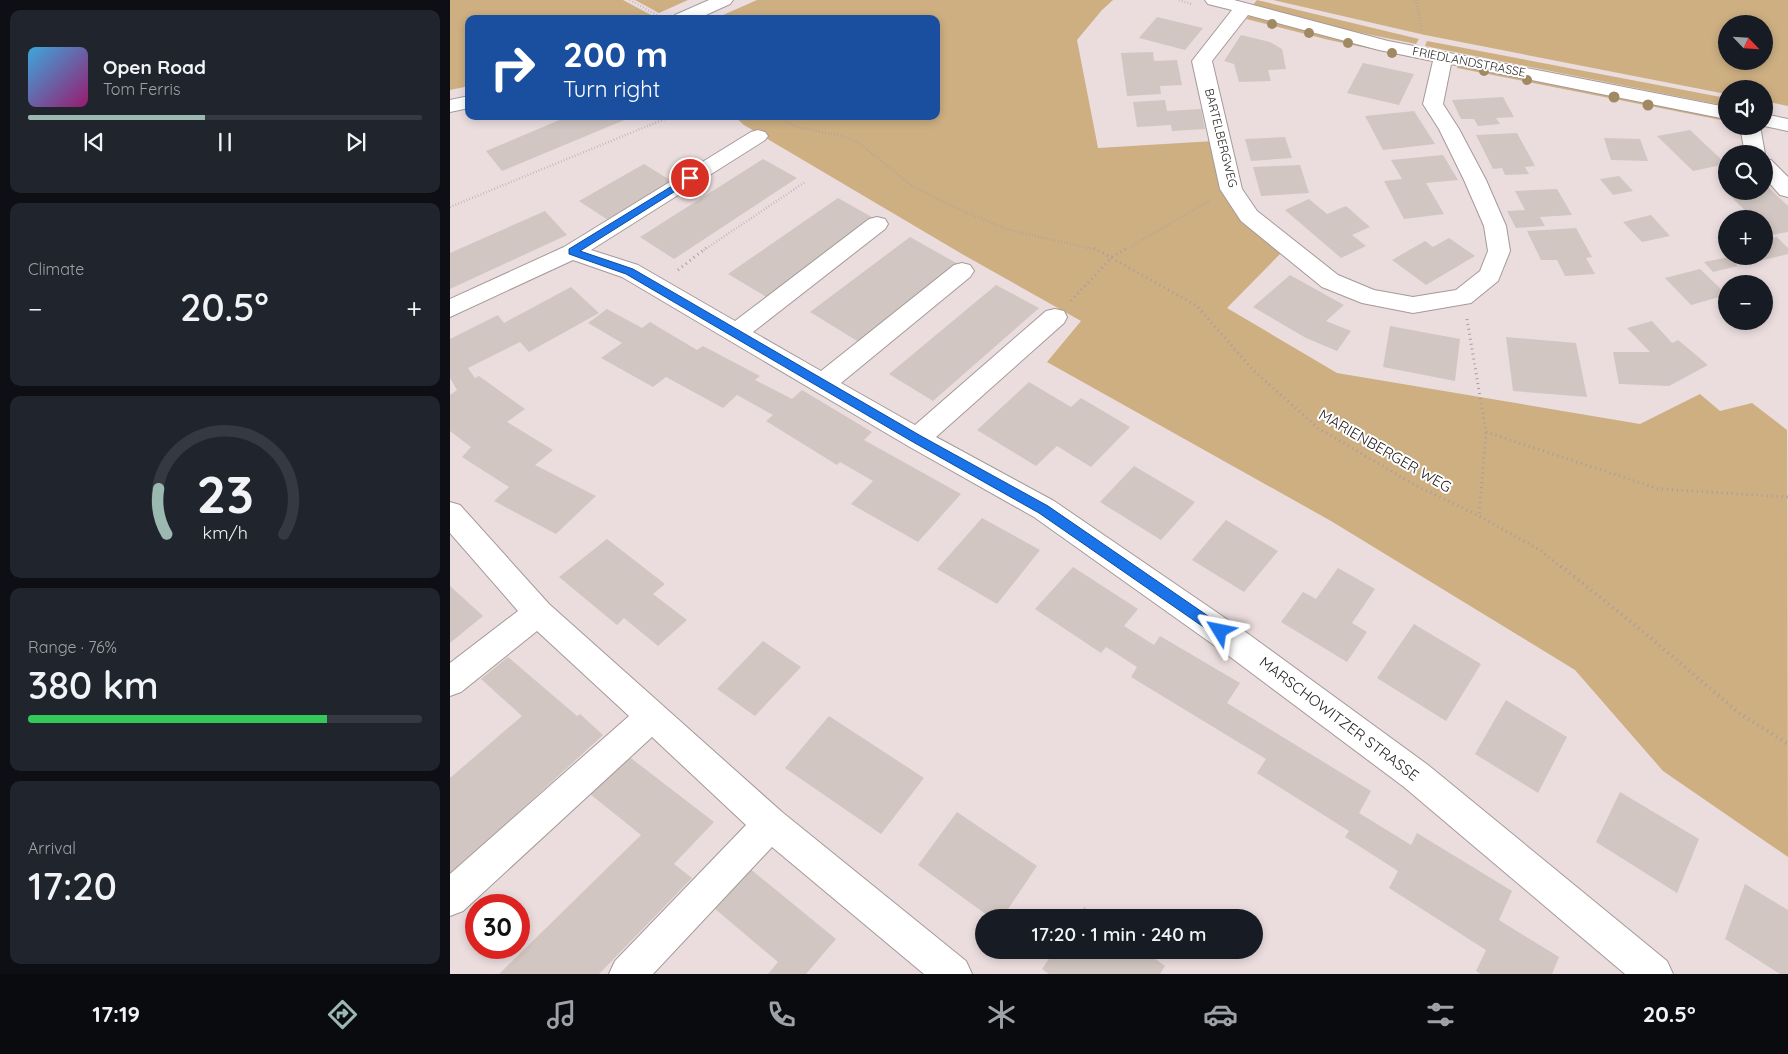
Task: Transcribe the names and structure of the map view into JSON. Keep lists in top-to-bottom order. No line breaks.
{"streets":{"street":["FRIEDLANDSTRASSE","BARTELBERGWEG","MARSCHOWITZER STRASSE"],"path":["MARIENBERGER WEG"]},"crossings":[["FRIEDLANDSTRASSE","BARTELBERGWEG"]],"north":"bottom right","page":{"map_buttons":["+","−"],"turn":["200 m","Turn right"],"song":["Open Road","Tom Ferris"],"tile":["Climate",["Range · 76%","380 km"],["Arrival","17:20"]],"heat":["−","20.5°","+"],"limit":"30","trip":"17:20 · 1 min · 240 m","tabs":["17:19","20.5°"],"gauge":["23","km/h"]}}
